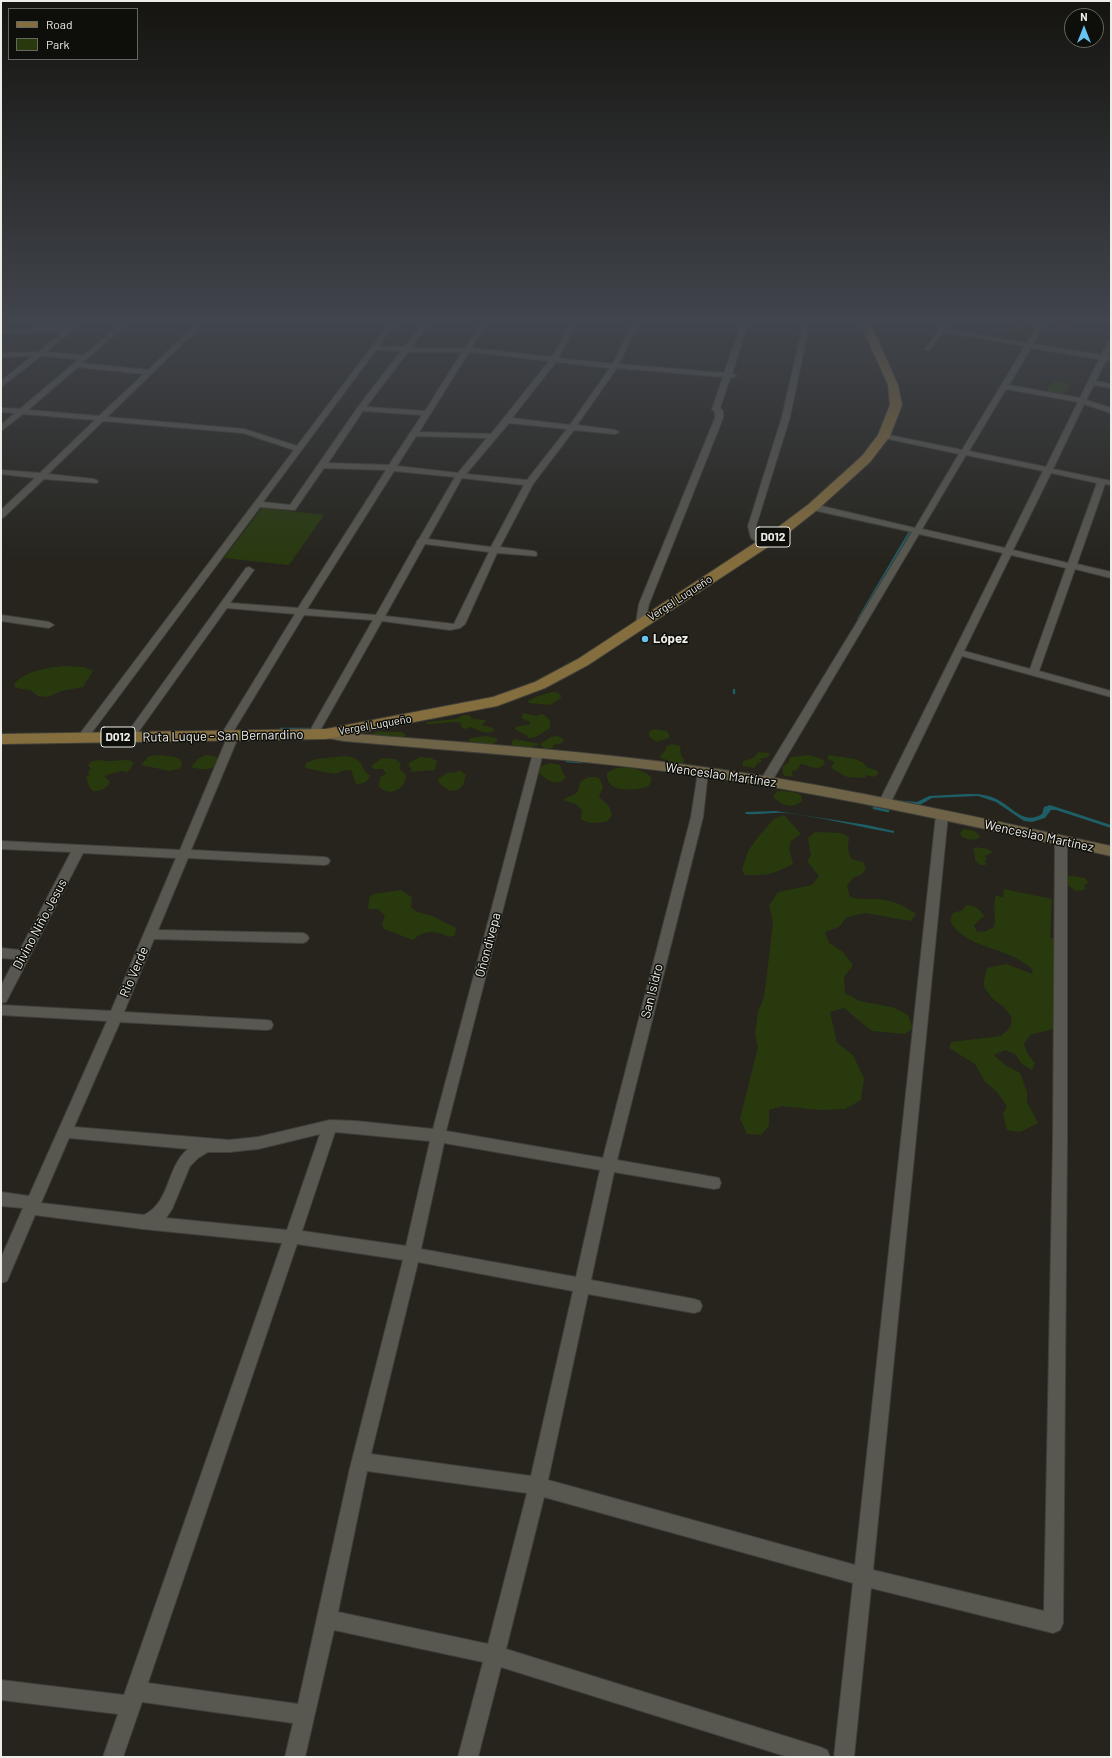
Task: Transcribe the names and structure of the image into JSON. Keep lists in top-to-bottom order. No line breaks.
{"streets":{"main road":["D012","Vergel Luqueño","Ruta Luque - San Bernardino","Wenceslao Martínez"],"street":["Divino Niño Jesus","Oñondivepa","Rio Verde","San Isidro"]},"crossings":[["Vergel Luqueño","Ruta Luque - San Bernardino"],["Vergel Luqueño","Wenceslao Martínez"],["Ruta Luque - San Bernardino","Wenceslao Martínez"],["Ruta Luque - San Bernardino","Rio Verde"],["Wenceslao Martínez","Oñondivepa"],["Wenceslao Martínez","San Isidro"]],"places":["López"],"legend":["Road","Park"],"north":"top"}
